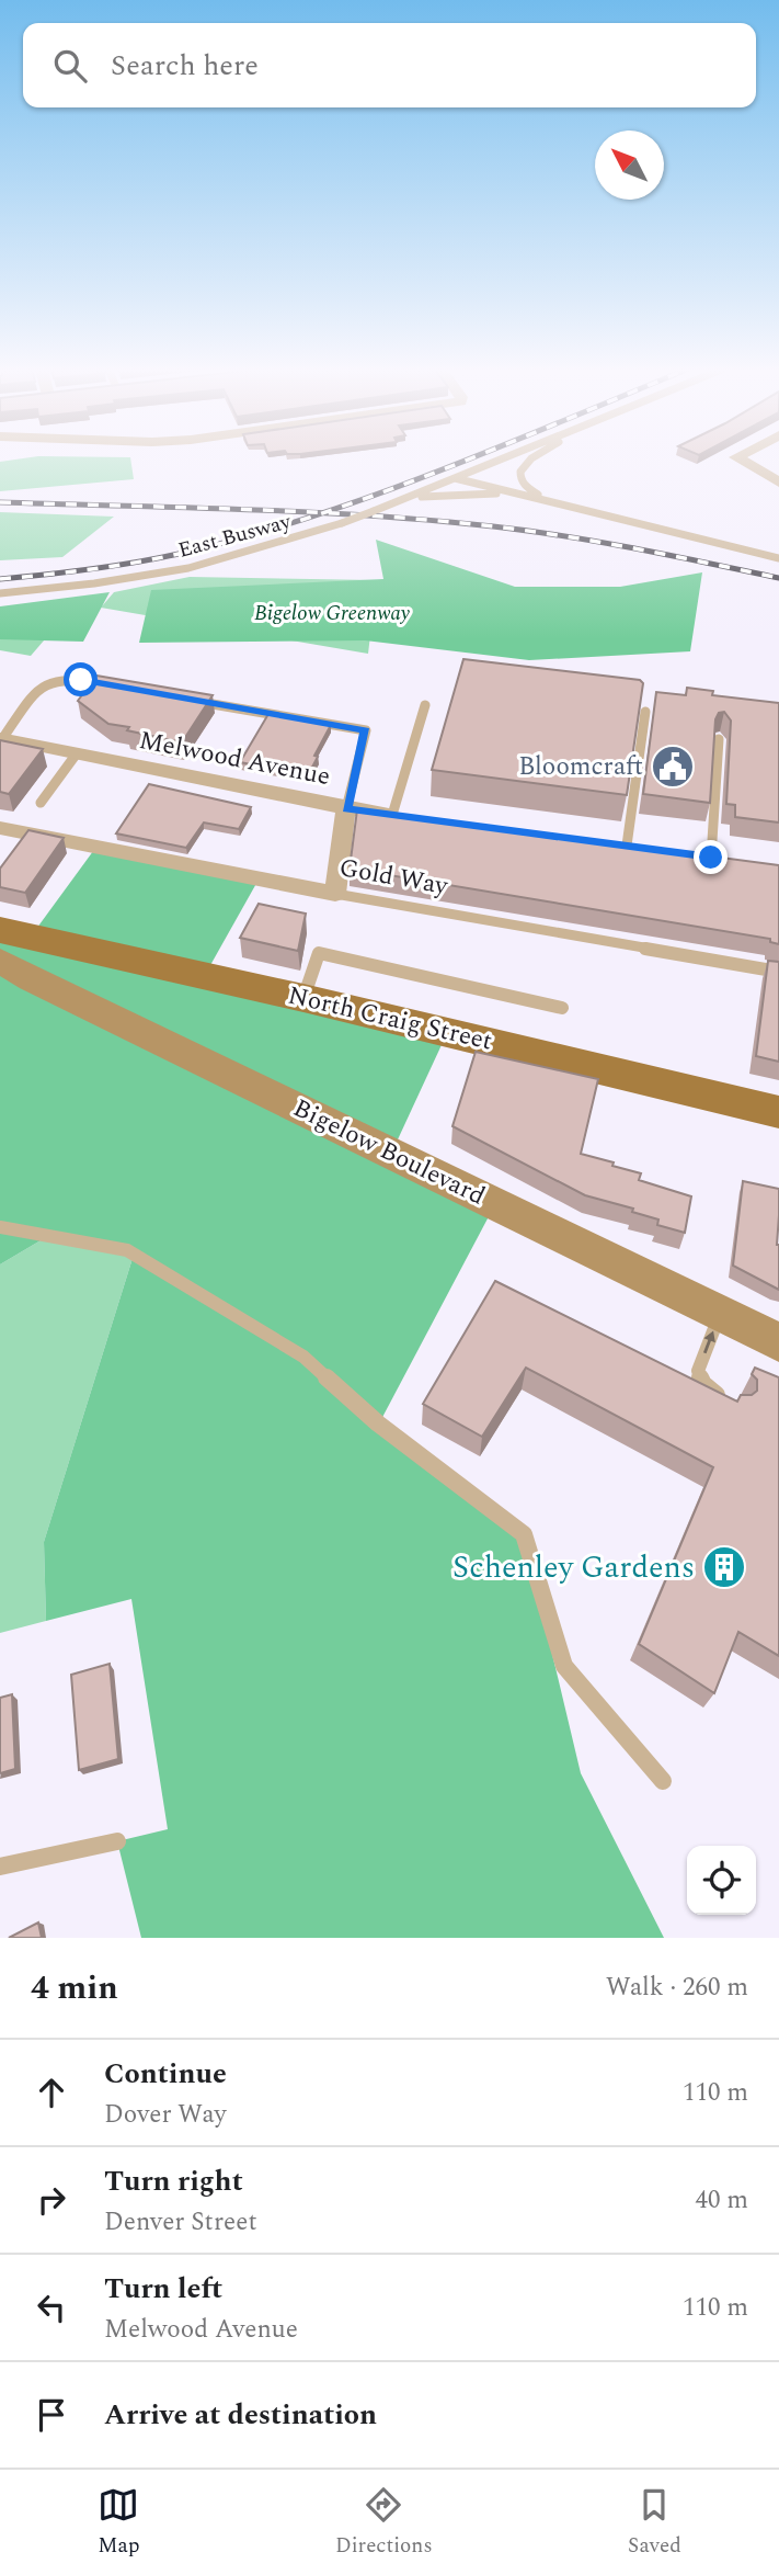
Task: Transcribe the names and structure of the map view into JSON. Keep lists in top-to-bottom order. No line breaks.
{"streets":{"main road":["North Craig Street","Bigelow Boulevard"],"street":["Melwood Avenue","Gold Way"],"lane":["East Busway"]},"parks":["Bigelow Greenway"],"places":{"public building":["Bloomcraft"],"building":["Schenley Gardens"]},"north":"top left","page":{"search":"Search here","heading":["4 min","Walk · 260 m"],"list":[["Continue","Dover Way","110 m"],["Turn right","Denver Street","40 m"],["Turn left","Melwood Avenue","110 m"],"Arrive at destination"],"nav":["Map","Directions","Saved"]}}
